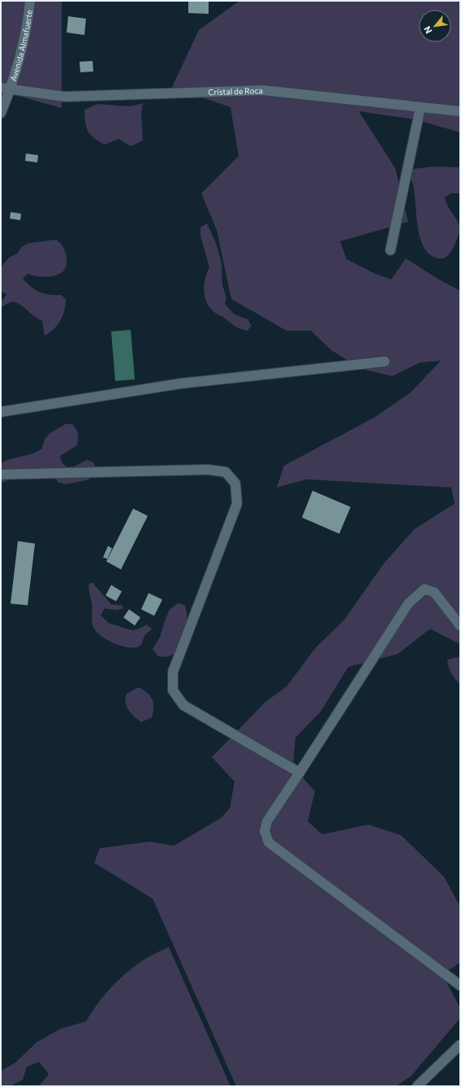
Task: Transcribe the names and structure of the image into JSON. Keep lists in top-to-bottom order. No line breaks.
{"streets":{"street":["Avenida Almafuerte","Cristal de Roca"]},"crossings":[["Avenida Almafuerte","Cristal de Roca"]],"north":"bottom left"}
